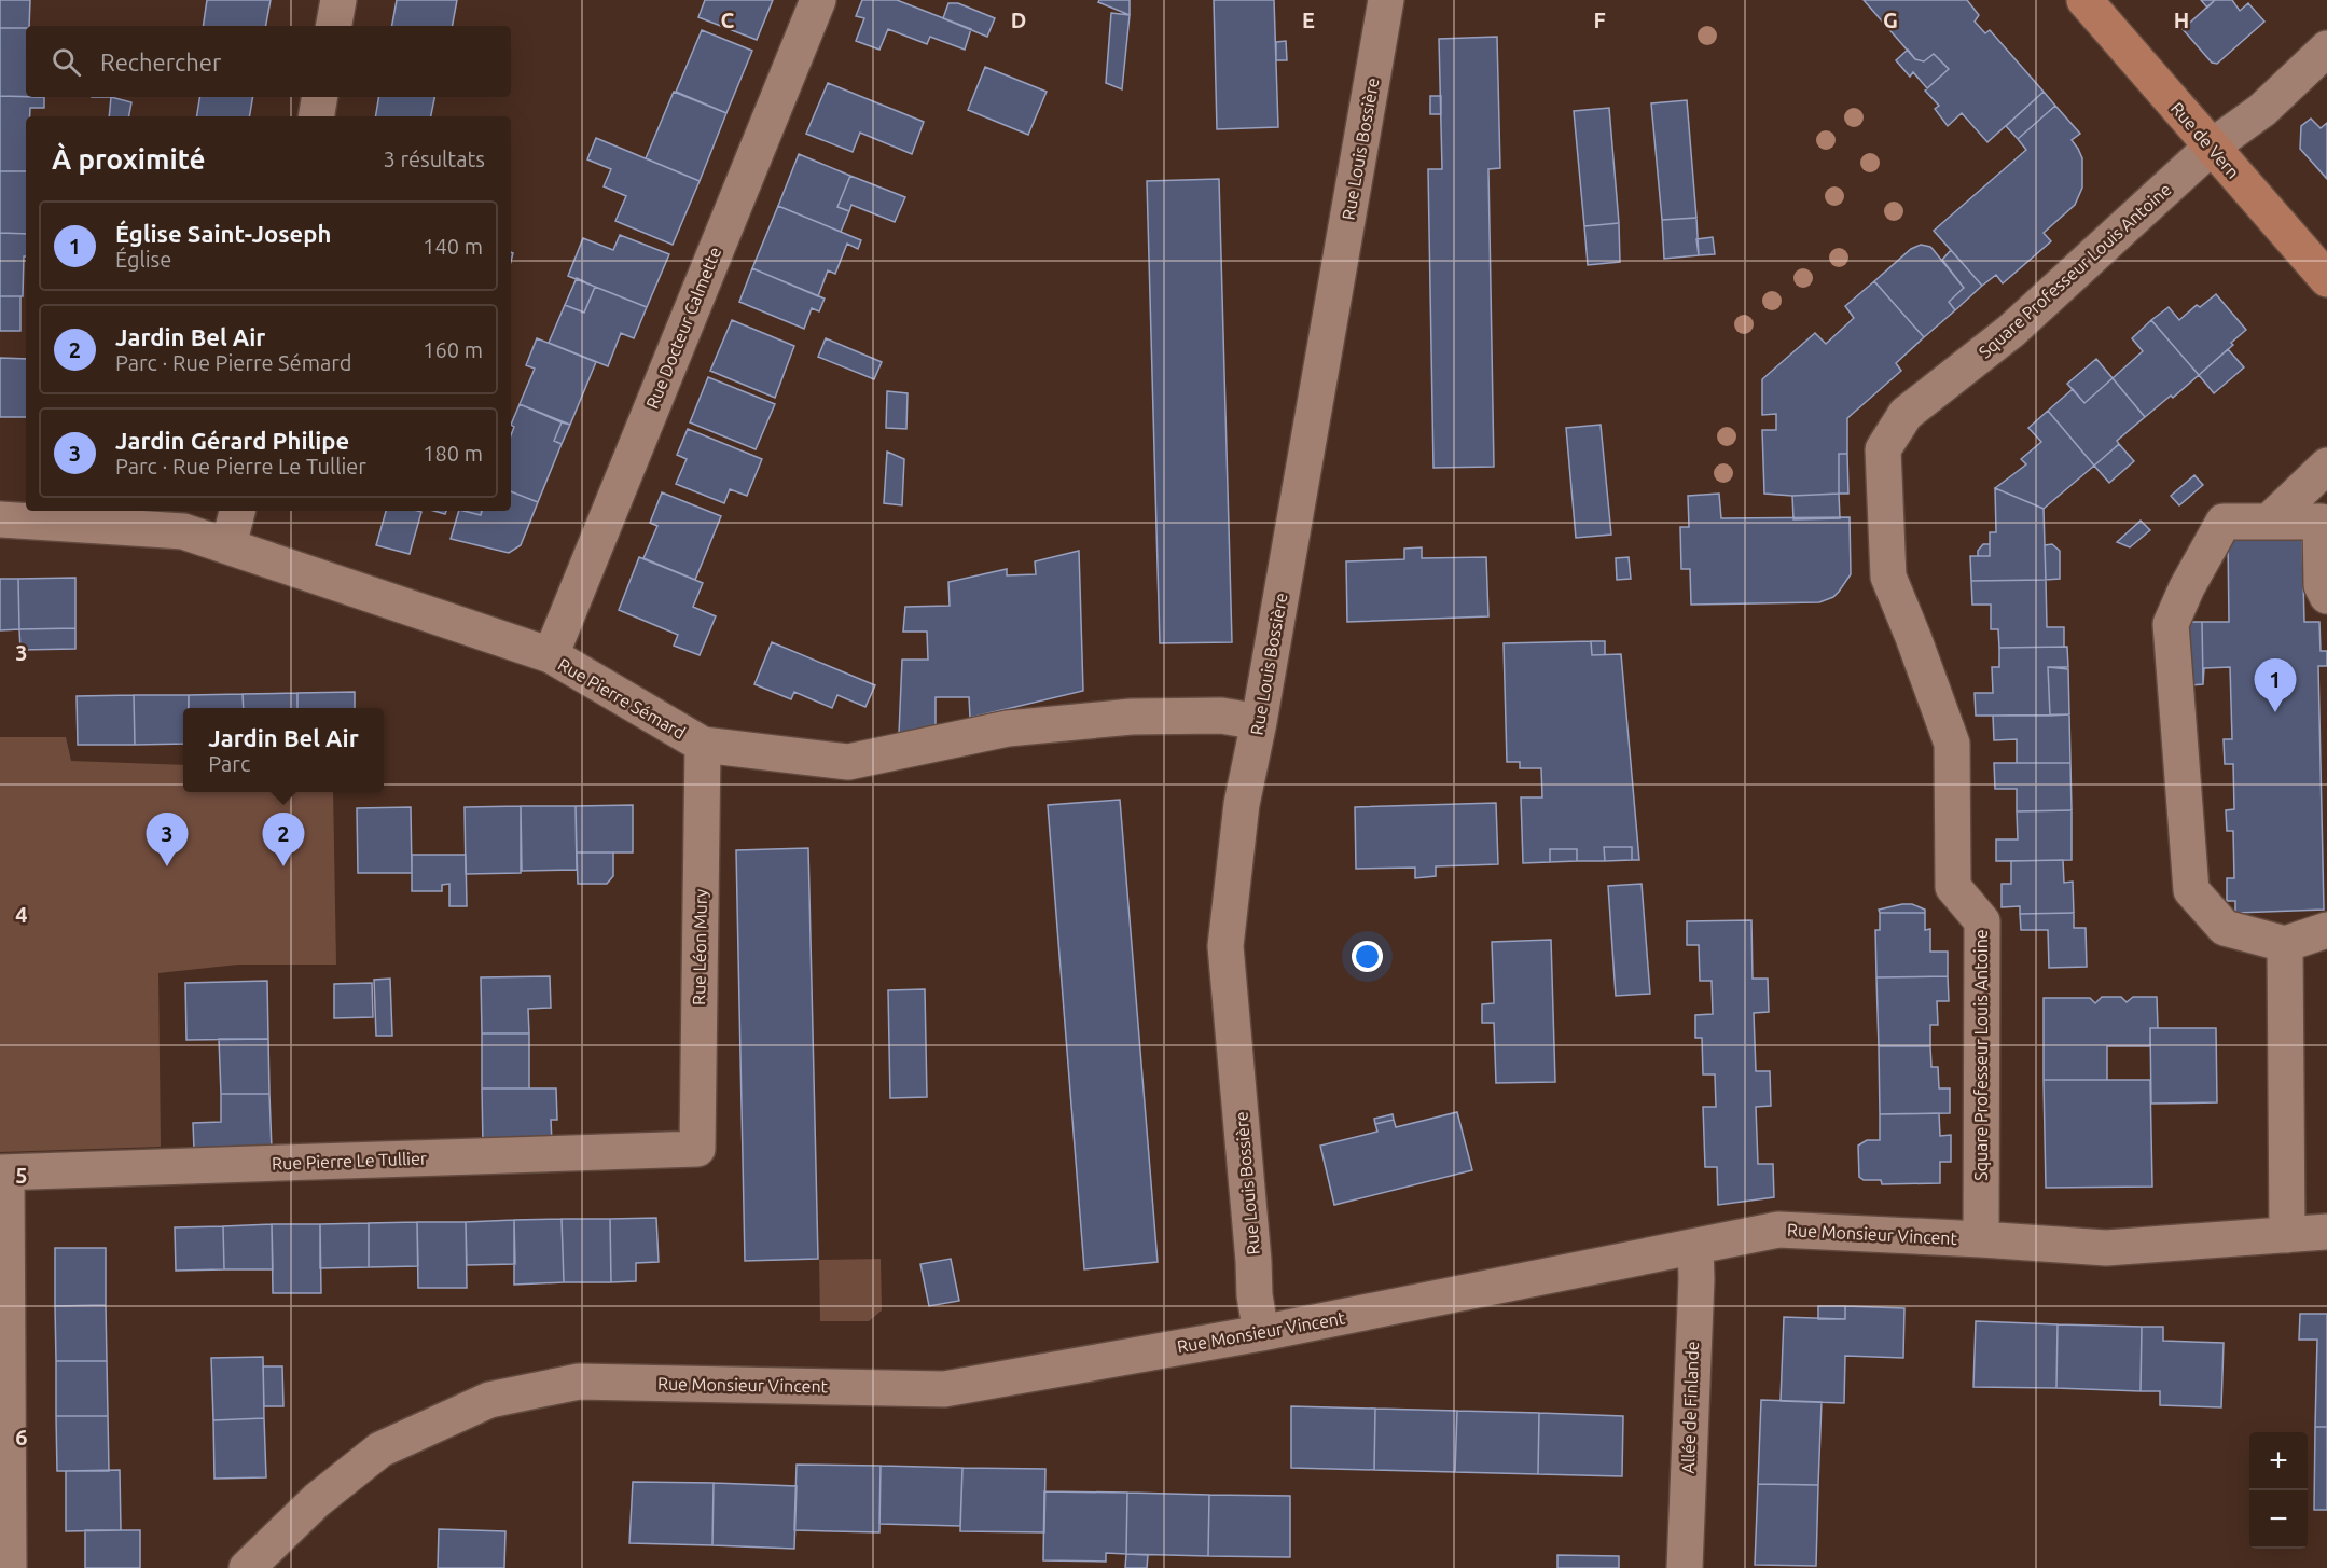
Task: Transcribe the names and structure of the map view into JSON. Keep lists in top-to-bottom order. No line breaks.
{"streets":{"main road":["Rue de Vern"],"street":["Rue Louis Bossière","Square Professeur Louis Antoine","Rue Docteur Calmette","Rue Pierre Sémard","Rue Léon Mury","Rue Pierre Le Tullier","Rue Monsieur Vincent","Allée de Finlande"]},"crossings":[["Rue de Vern","Square Professeur Louis Antoine"],["Rue Louis Bossière","Rue Pierre Sémard"],["Rue Louis Bossière","Rue Monsieur Vincent"],["Square Professeur Louis Antoine","Rue Monsieur Vincent"],["Rue Docteur Calmette","Rue Pierre Sémard"],["Rue Pierre Sémard","Rue Léon Mury"],["Rue Léon Mury","Rue Pierre Le Tullier"],["Rue Monsieur Vincent","Allée de Finlande"]],"page":{"search":"Rechercher","heading":["À proximité","3 résultats"],"list":[{"mark":"1","name":"Église Saint-Joseph","note":"Église","value":"140 m"},{"mark":"2","name":"Jardin Bel Air","note":"Parc · Rue Pierre Sémard","value":"160 m"},{"mark":"3","name":"Jardin Gérard Philipe","note":"Parc · Rue Pierre Le Tullier","value":"180 m"}],"pins":["1","2","3"],"popup":["Jardin Bel Air","Parc"],"map_buttons":["+","−"]},"grid":{"columns":["C","D","E","F","G","H"],"rows":["3","4","5","6"]}}
